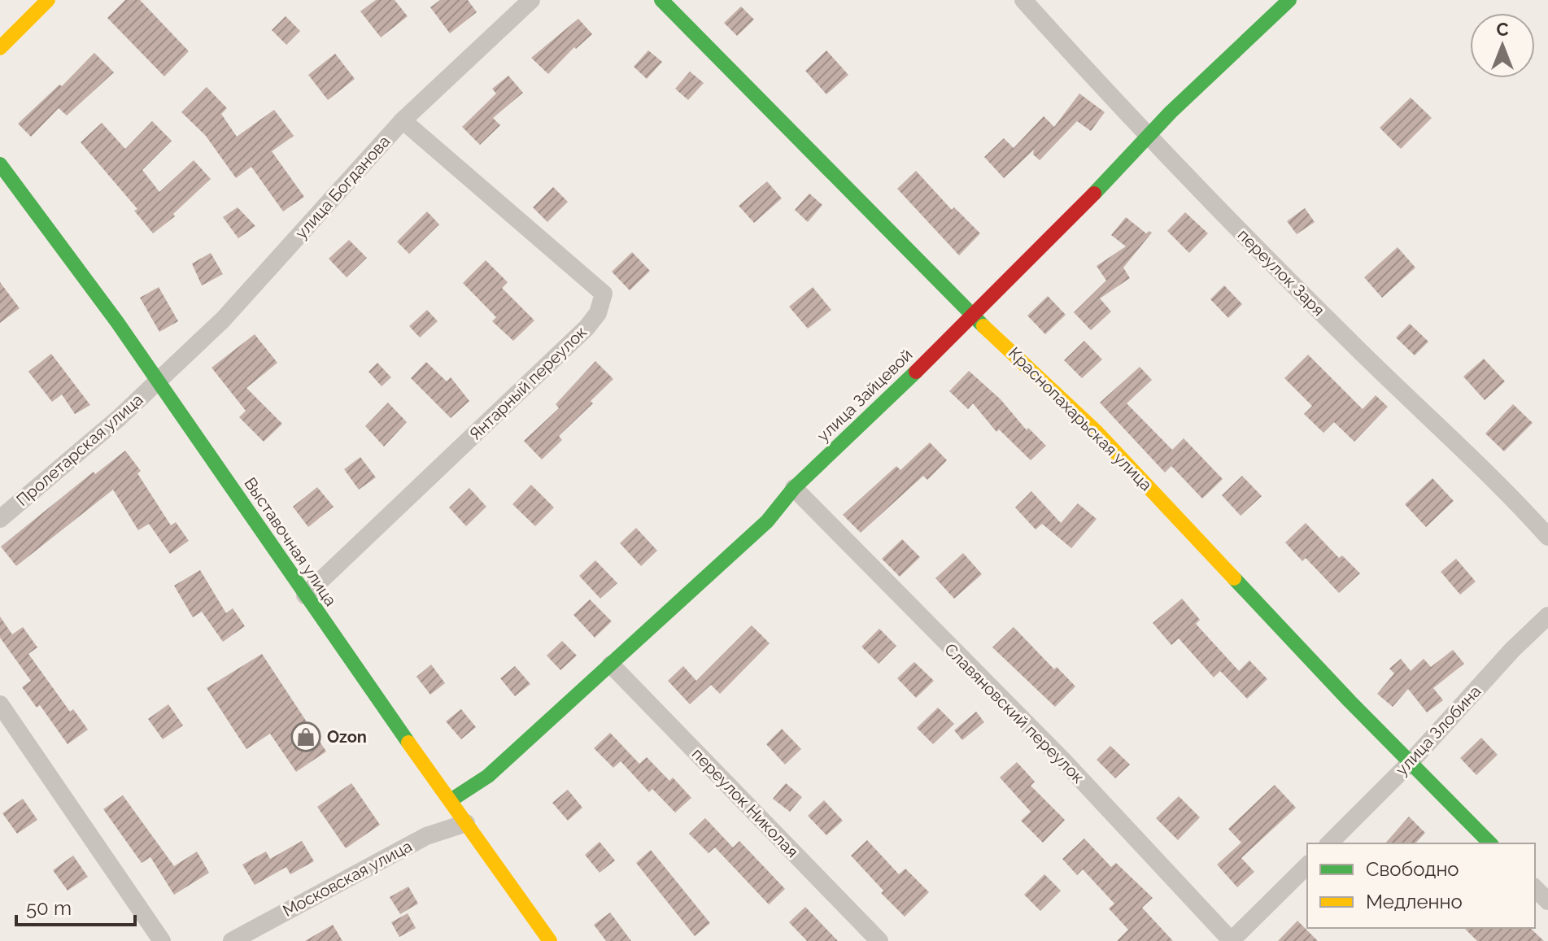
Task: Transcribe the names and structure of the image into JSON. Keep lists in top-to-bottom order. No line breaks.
{"streets":{"street":["улица Богданова","переулок Заря","Янтарный переулок","улица Зайцевой","Краснопахарьская улица","Пролетарская улица","Выставочная улица","Славяновский переулок","улица Злобина","переулок Николая","Московская улица"]},"crossings":[["улица Богданова","Янтарный переулок"],["улица Богданова","Пролетарская улица"],["улица Богданова","Выставочная улица"],["переулок Заря","улица Зайцевой"],["Янтарный переулок","Выставочная улица"],["улица Зайцевой","Краснопахарьская улица"],["улица Зайцевой","Выставочная улица"],["улица Зайцевой","Славяновский переулок"],["улица Зайцевой","переулок Николая"],["Краснопахарьская улица","улица Злобина"],["Пролетарская улица","Выставочная улица"],["Выставочная улица","Московская улица"]],"places":{"shop":["Ozon"]},"legend":["Свободно","Медленно"],"scale_bar":"50 m","north":"top"}
